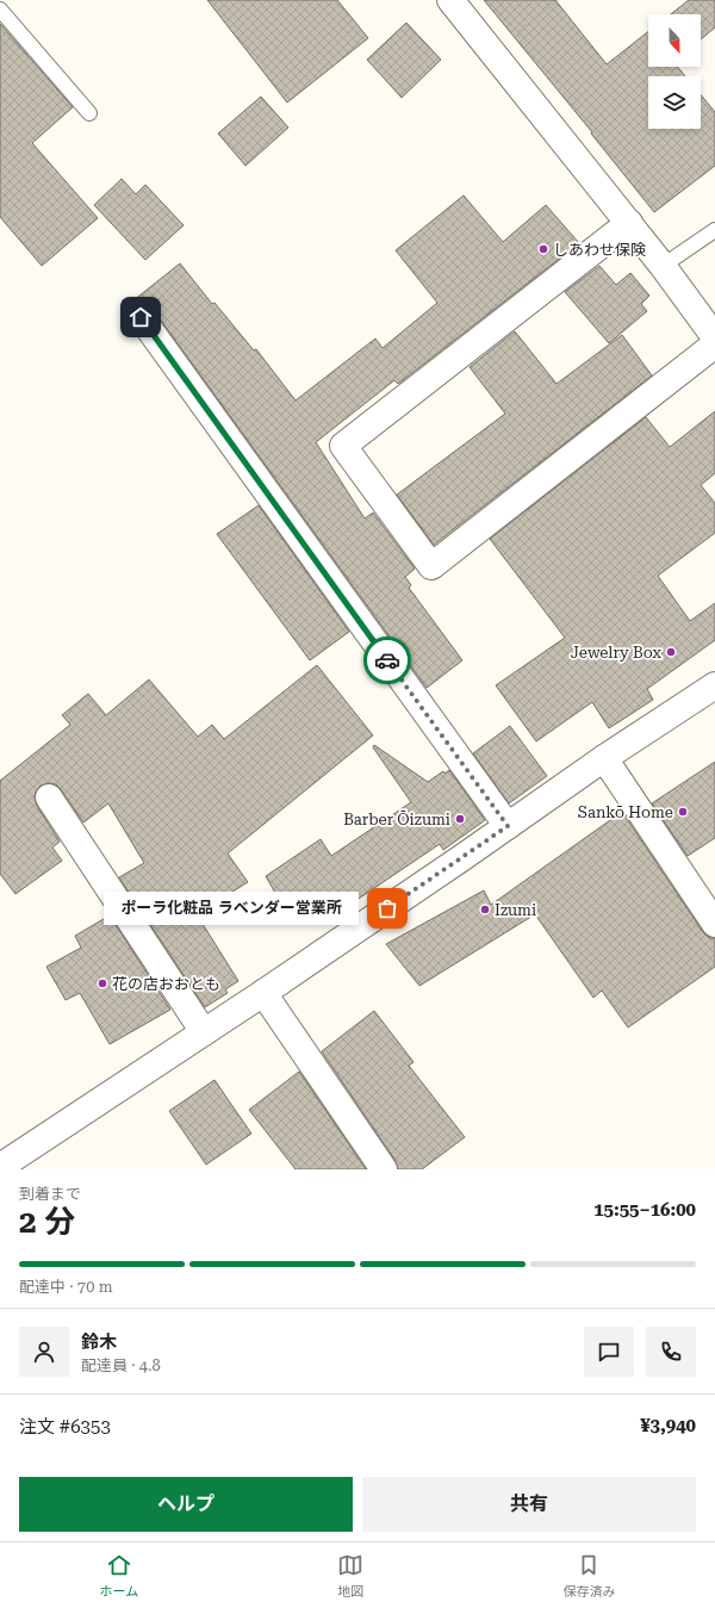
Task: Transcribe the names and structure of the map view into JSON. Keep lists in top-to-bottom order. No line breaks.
{"places":["しあわせ保険","Jewelry Box","Sankō Home","Barber Ōizumi","ポーラ化粧品 ラベンダー営業所","Izumi","花の店おおとも"],"north":"bottom","page":{"bubble":"ポーラ化粧品 ラベンダー営業所","heading":["2 分","到着まで","15:55–16:00"],"panel":["鈴木","配達員 · 4.8","注文 #6353","¥3,940"],"bar":"配達中 · 70 m","buttons":["ヘルプ","共有"],"tabs":["ホーム","地図","保存済み"]}}
